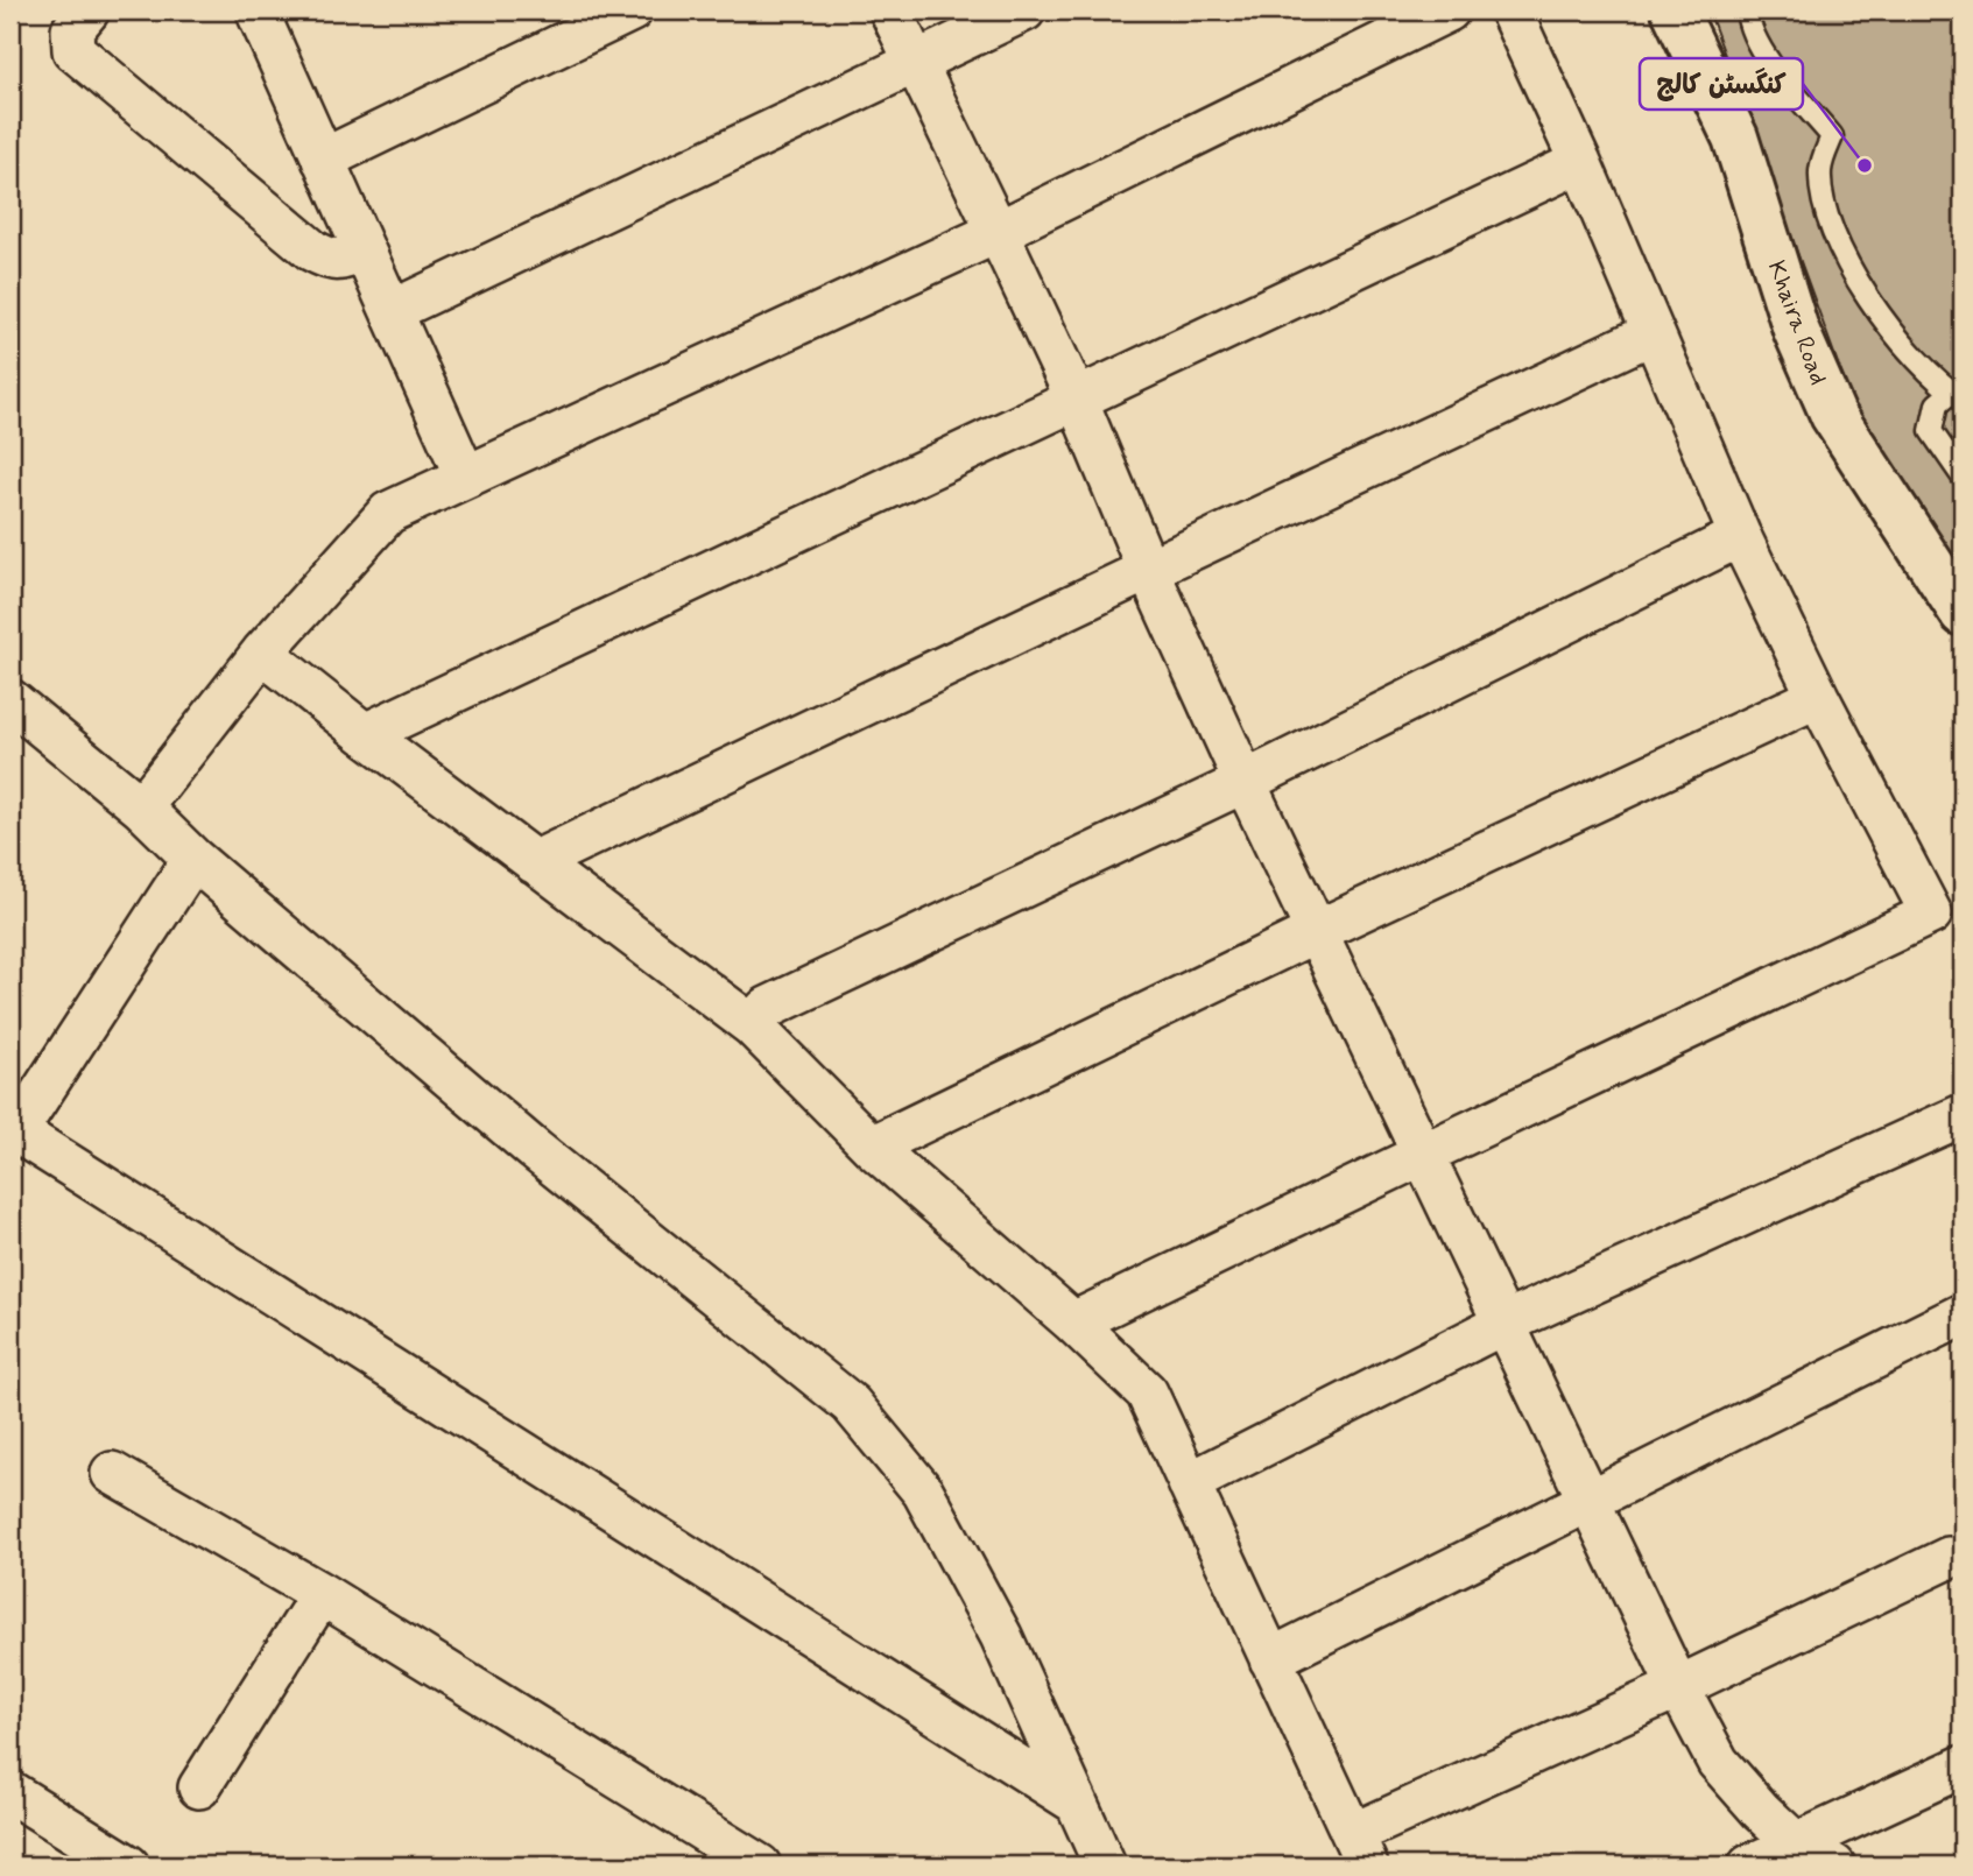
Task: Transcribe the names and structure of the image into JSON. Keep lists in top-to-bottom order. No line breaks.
{"streets":{"street":["Khaira Road"]},"places":["کنگسٹن کالج"]}
